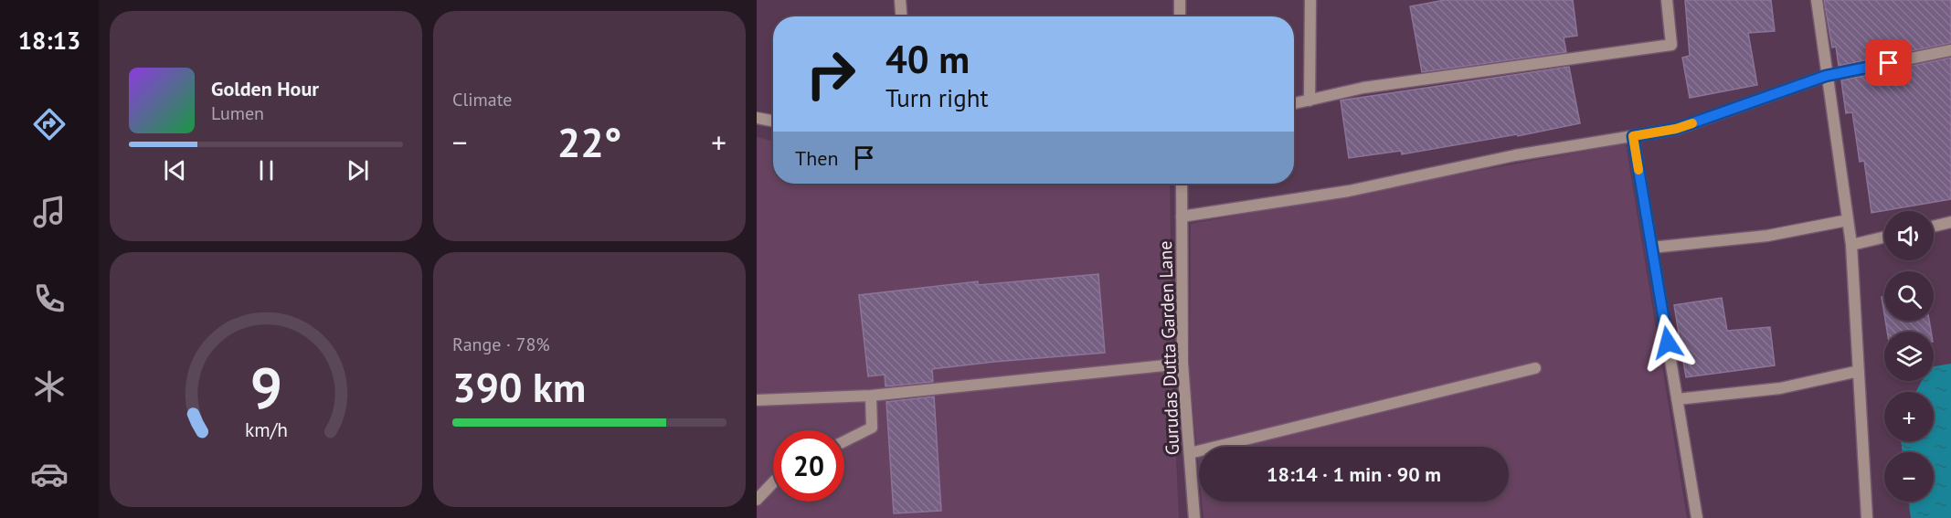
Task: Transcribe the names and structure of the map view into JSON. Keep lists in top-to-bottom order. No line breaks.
{"streets":{"street":["Gurudas Dutta Garden Lane"]},"page":{"tabs":"18:13","tile":["Climate",["Range · 78%","390 km"]],"turn":["40 m","Turn right"],"song":["Golden Hour","Lumen"],"heat":["−","22°","+"],"then":"Then","map_buttons":["+","−"],"limit":"20","trip":"18:14 · 1 min · 90 m","gauge":["9","km/h"]}}
